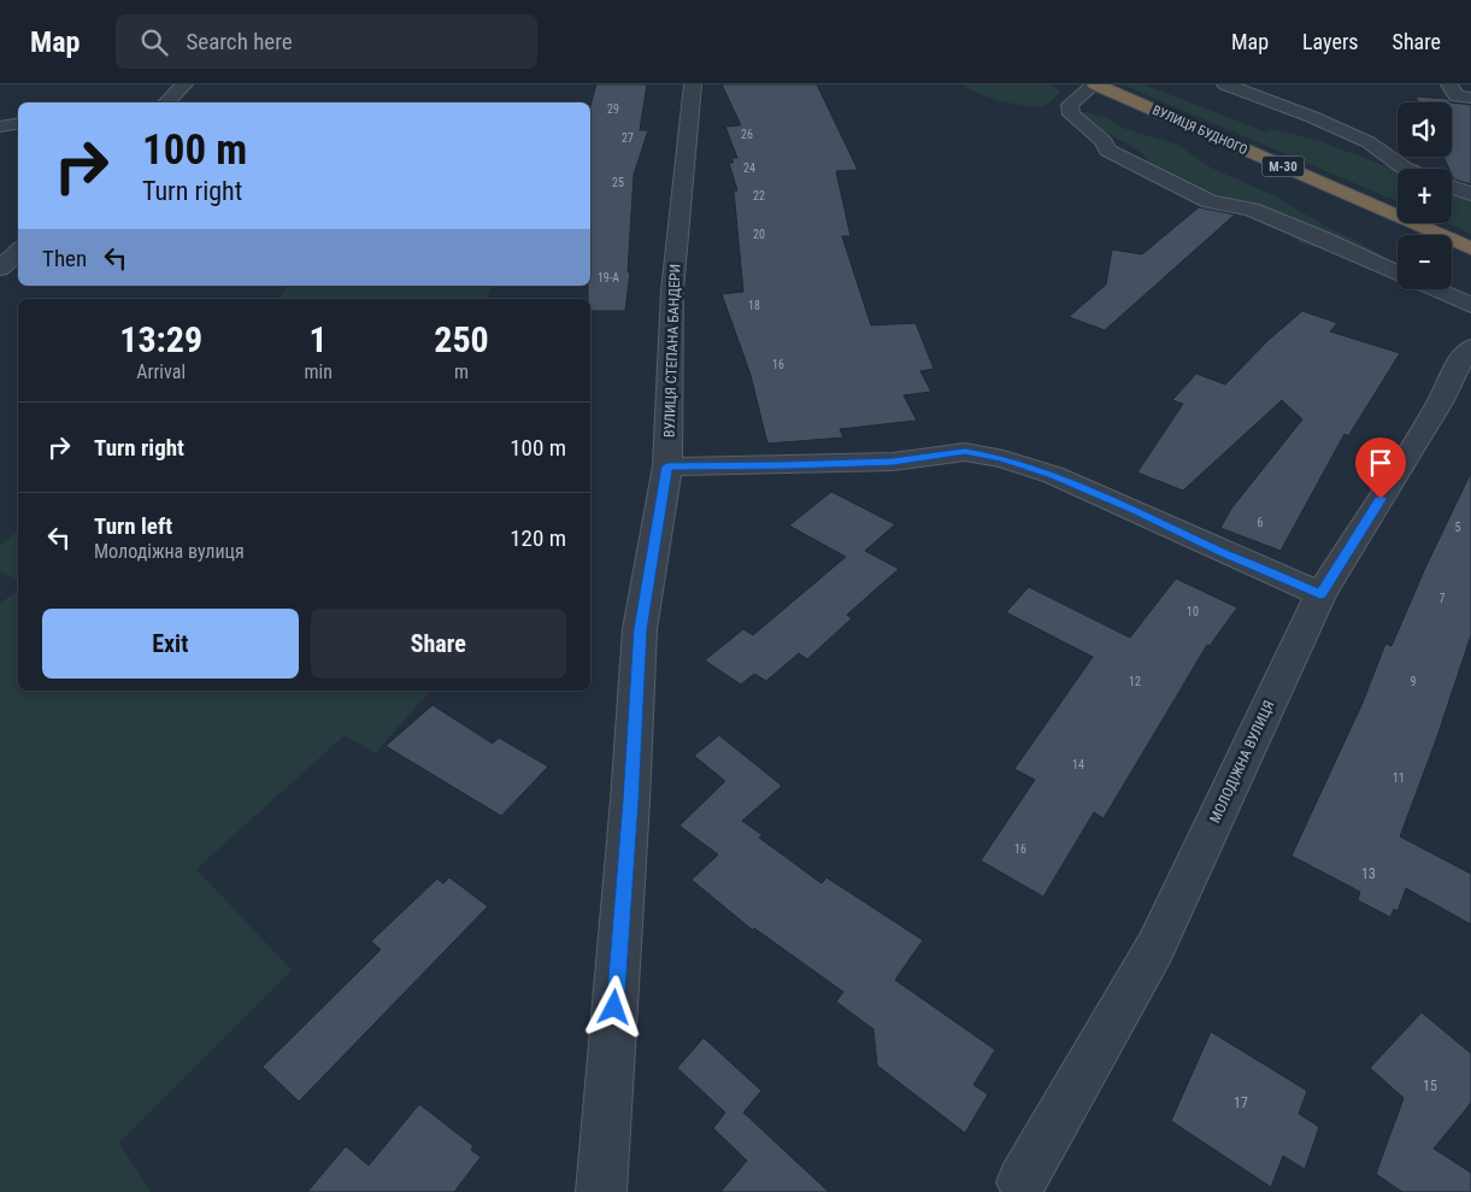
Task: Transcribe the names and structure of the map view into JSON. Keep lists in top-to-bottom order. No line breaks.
{"streets":{"highway":["ВУЛИЦЯ БУДНОГО","М-30"],"street":["ВУЛИЦЯ СТЕПАНА БАНДЕРИ","МОЛОДІЖНА ВУЛИЦЯ"]},"house_numbers":["29","26","27","24","25","22","20","19-А","18","16","6","5","7","10","12","9","14","11","16","13","15","17"],"page":{"header":"Map","search":"Search here","nav":["Map","Layers","Share"],"map_buttons":["+","−"],"turn":["100 m","Turn right"],"then":"Then","eta":["13:29","Arrival","1","min","250","m"],"list":[{"name":"Turn right","value":"100 m"},{"name":"Turn left","note":"Молодіжна вулиця","value":"120 m"}],"buttons":["Exit","Share"]}}
